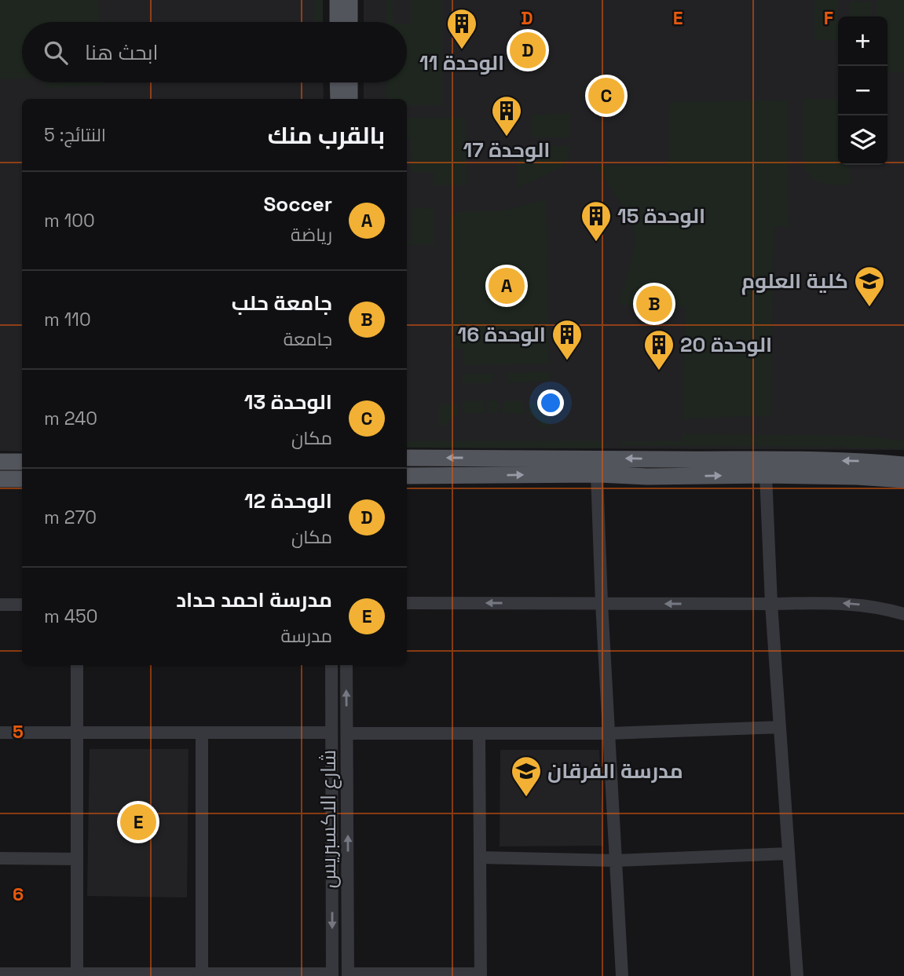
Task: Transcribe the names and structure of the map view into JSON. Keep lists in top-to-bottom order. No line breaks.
{"streets":{"street":["شارع الاكسبريس"]},"places":{"building":["الوحدة 11","الوحدة 17","الوحدة 15","الوحدة 16","الوحدة 20"],"school or university":["كلية العلوم","مدرسة الفرقان"]},"page":{"map_buttons":["+","−"],"search":"ابحث هنا","pins":["D","C","A","B","E"],"heading":["بالقرب منك","النتائج: 5"],"list":[{"mark":"A","name":"Soccer","note":"رياضة","value":"100 m"},{"mark":"B","name":"جامعة حلب","note":"جامعة","value":"110 m"},{"mark":"C","name":"الوحدة 13","note":"مكان","value":"240 m"},{"mark":"D","name":"الوحدة 12","note":"مكان","value":"270 m"},{"mark":"E","name":"مدرسة احمد حداد","note":"مدرسة","value":"450 m"}]},"grid":{"columns":["D","E","F"],"rows":["5","6"]}}
